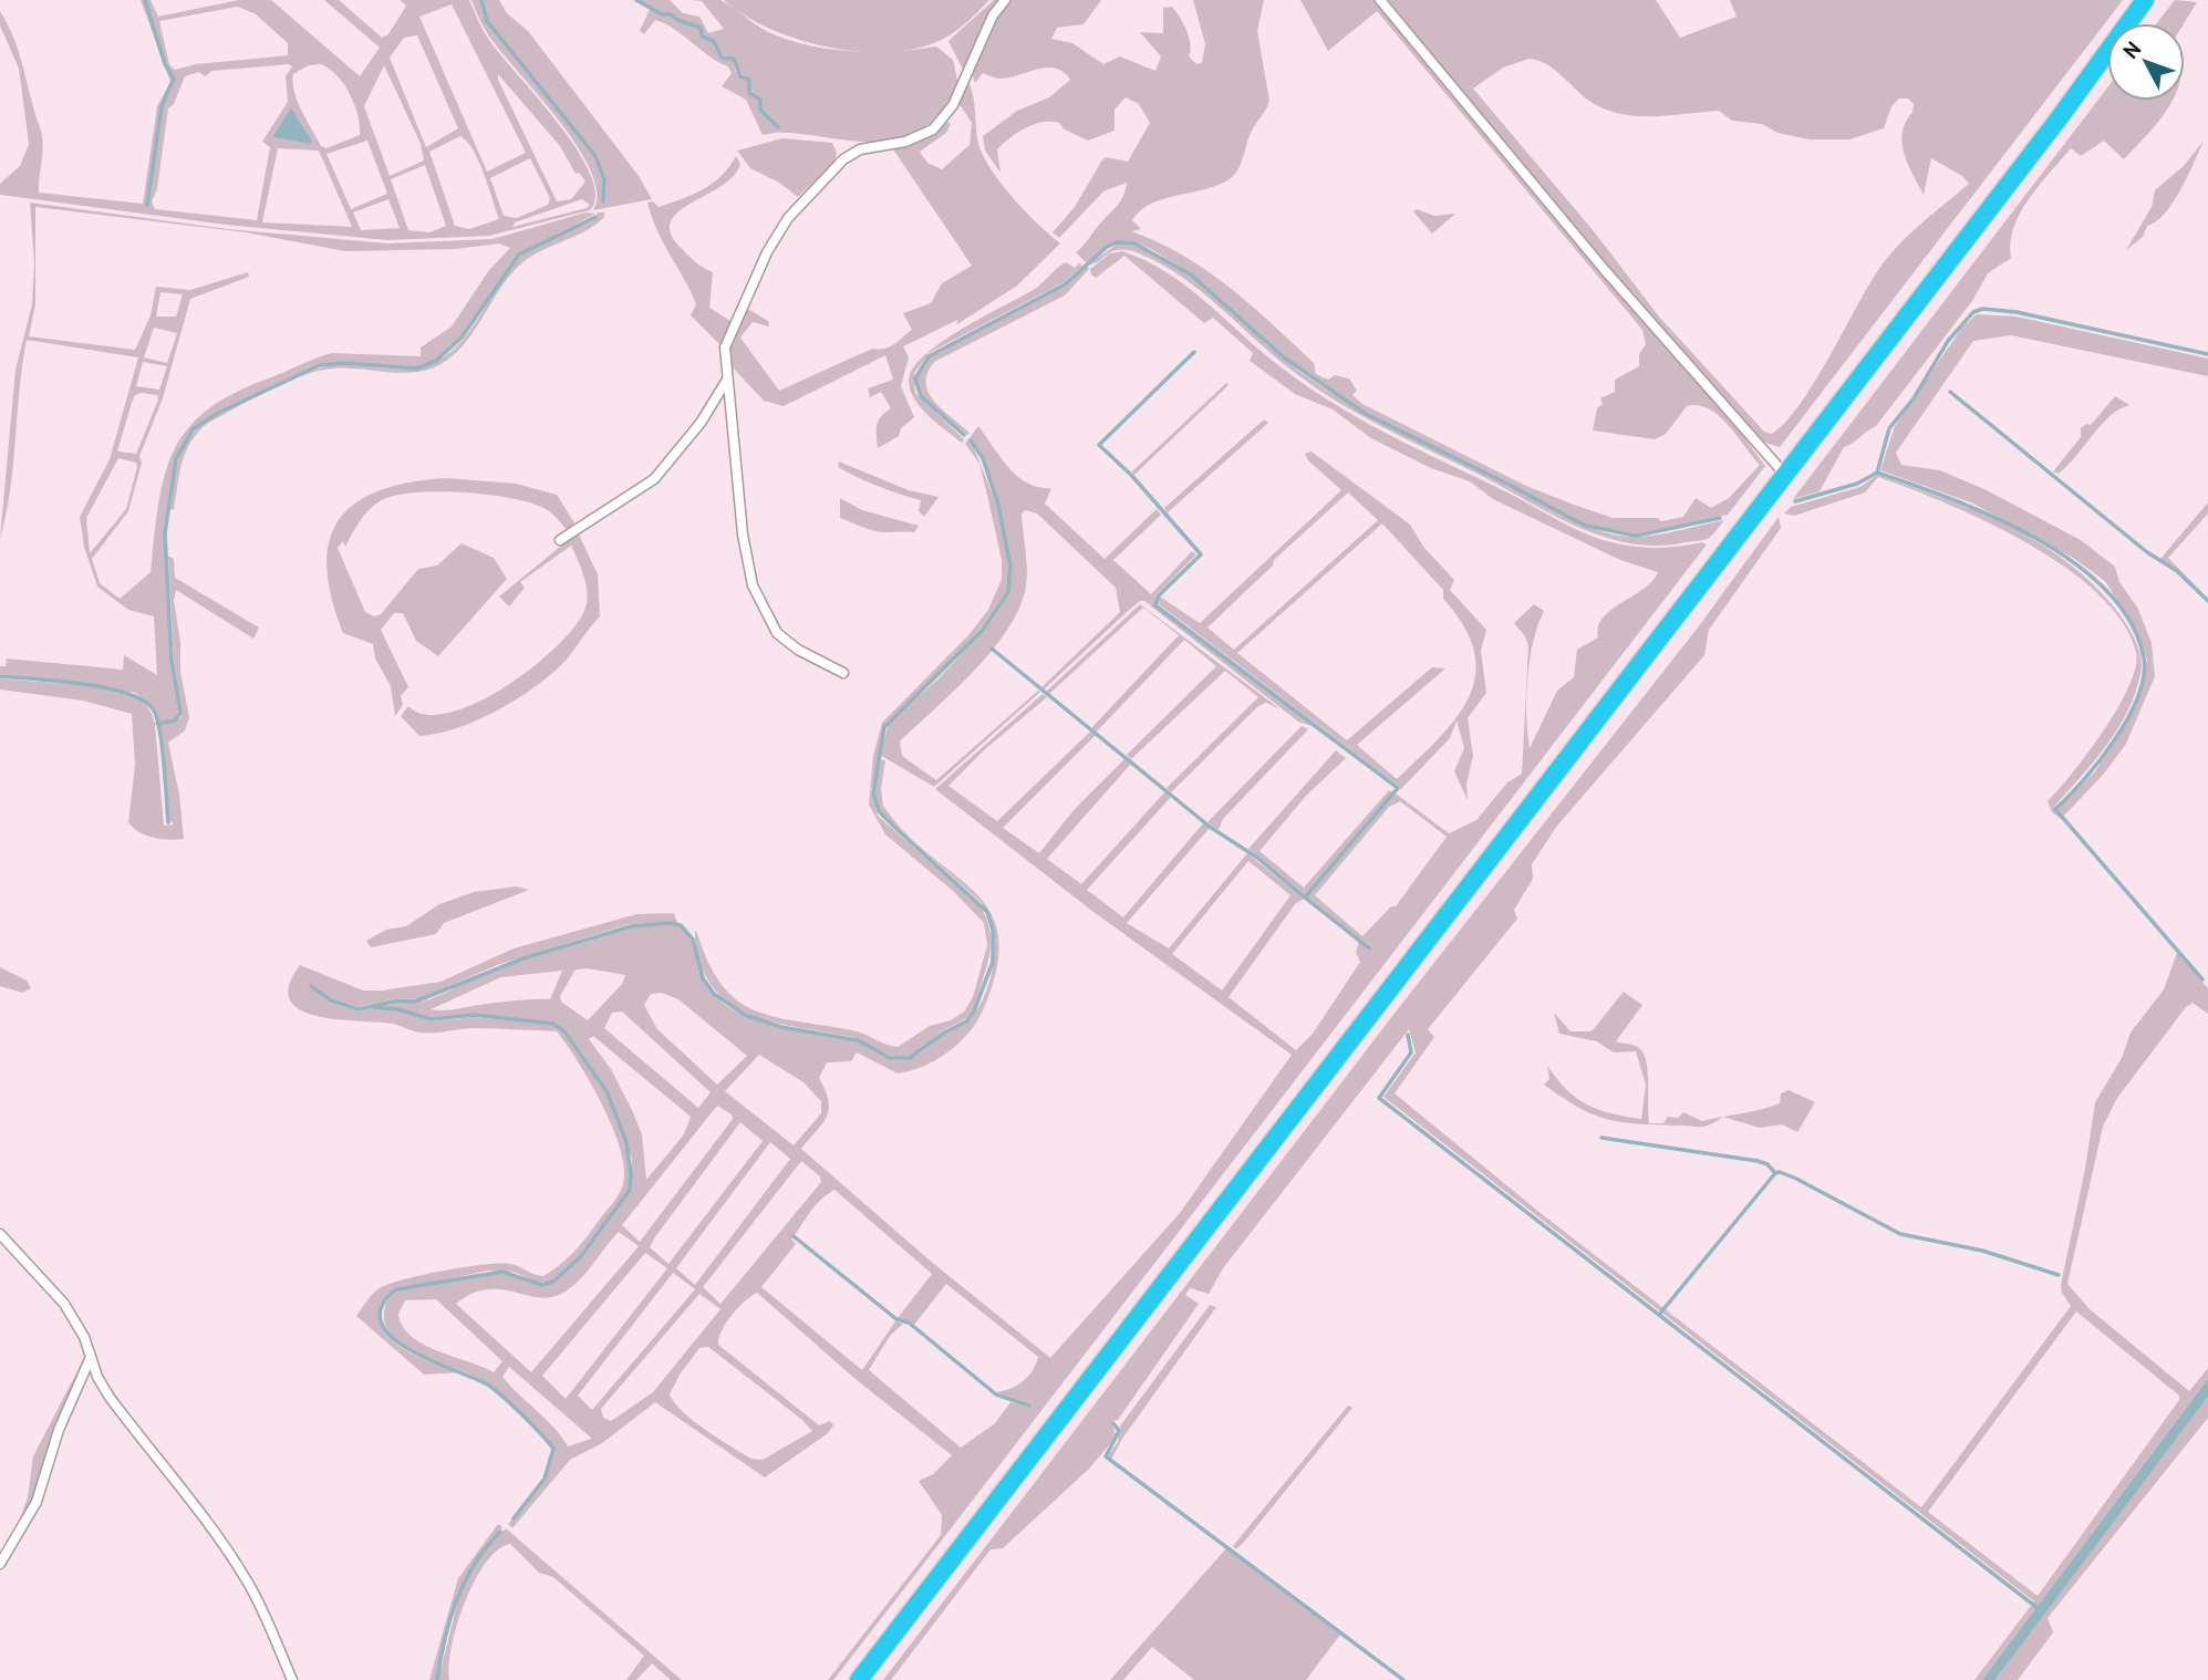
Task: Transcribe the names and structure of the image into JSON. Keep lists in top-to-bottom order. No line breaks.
{"north":"top left"}
